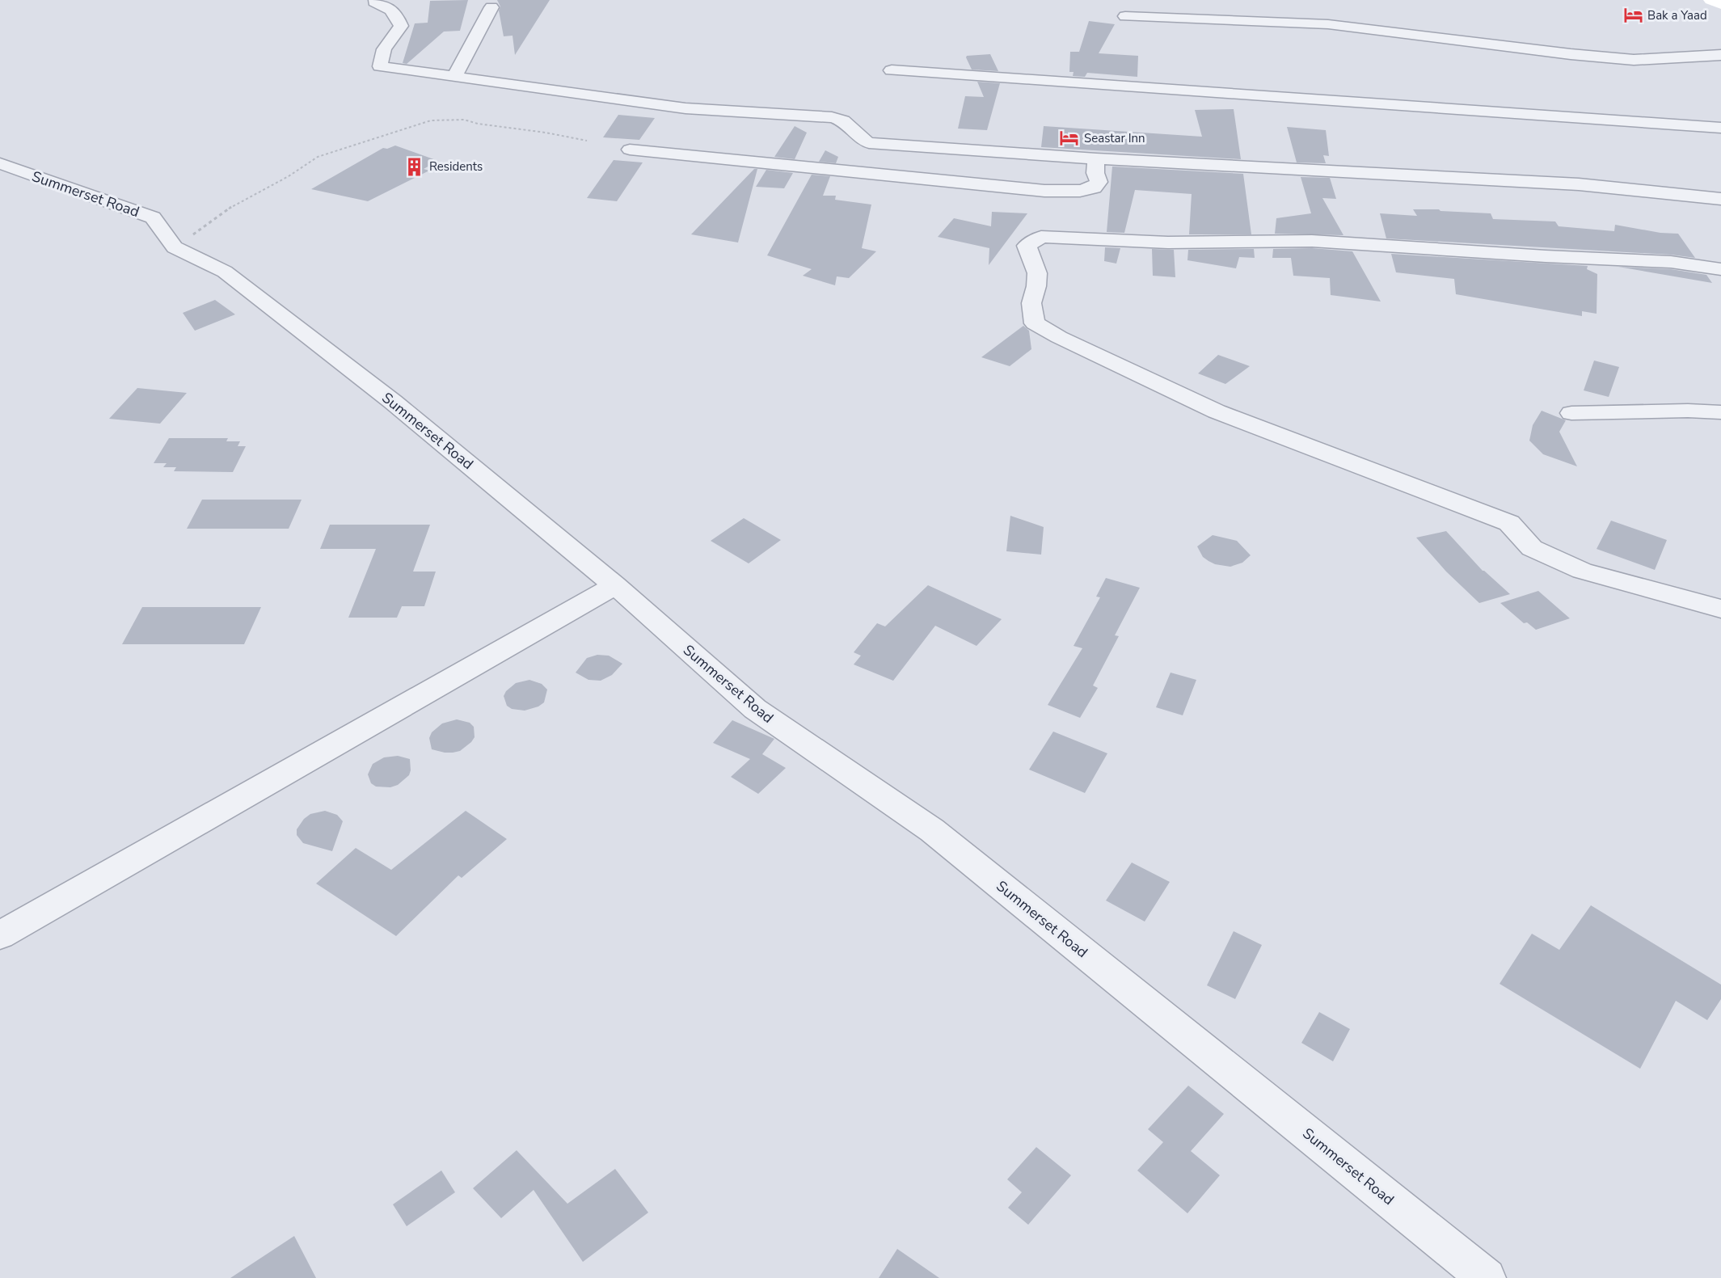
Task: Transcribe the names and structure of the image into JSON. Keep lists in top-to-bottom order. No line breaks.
{"streets":{"street":["Summerset Road"]},"places":{"hotel":["Bak a Yaad","Seastar Inn"],"building":["Residents"]}}
